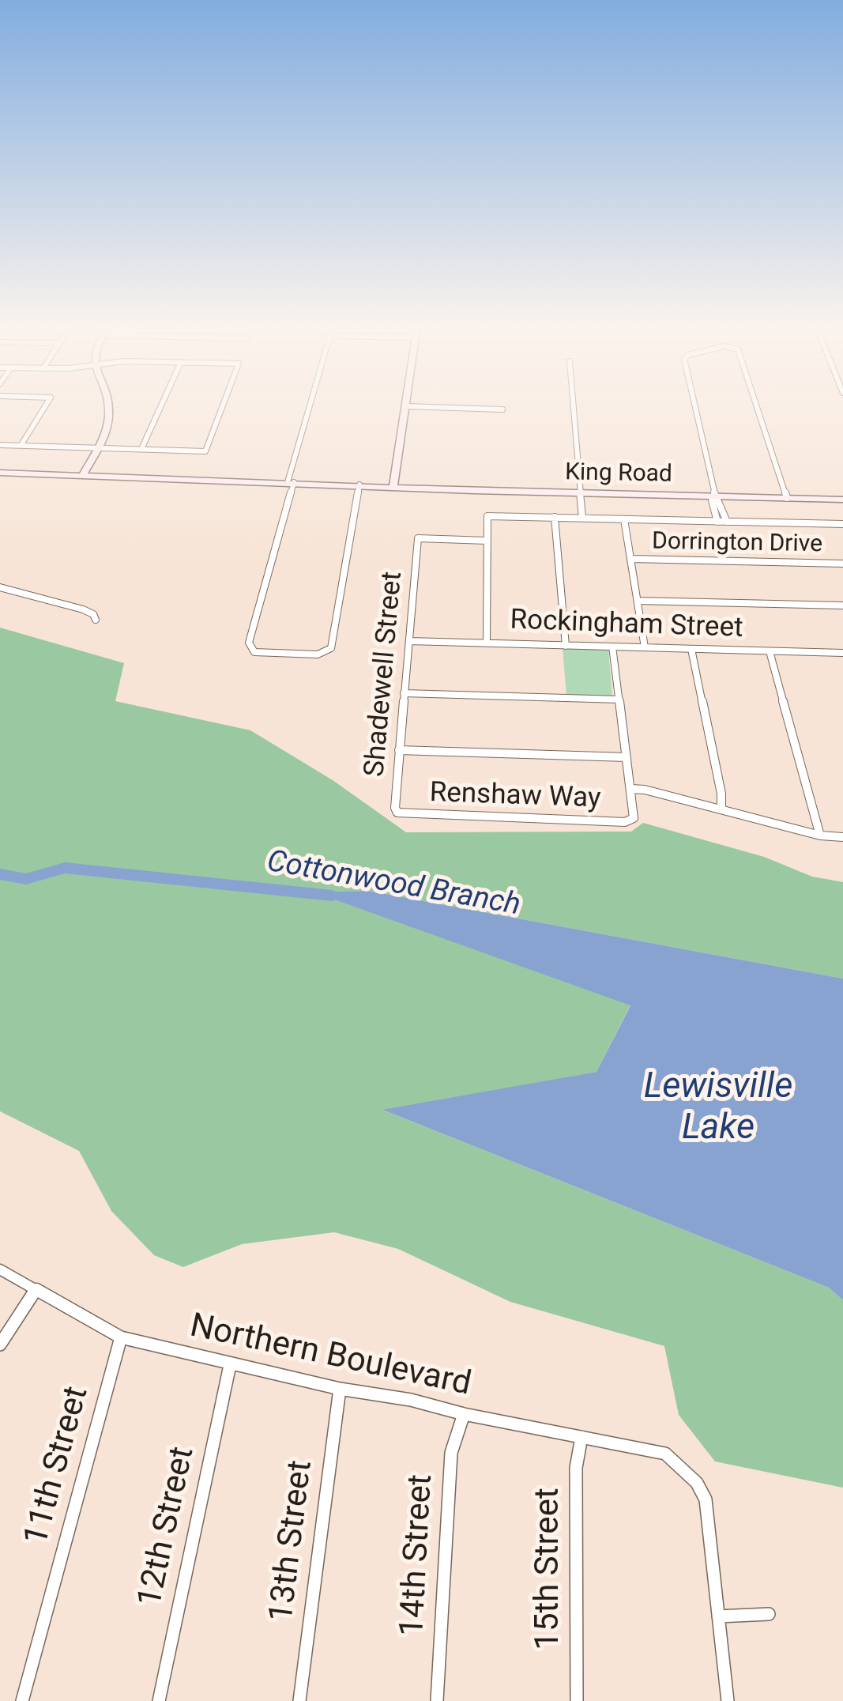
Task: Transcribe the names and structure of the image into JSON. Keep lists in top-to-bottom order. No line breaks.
{"streets":{"street":["King Road","Dorrington Drive","Rockingham Street","Shadewell Street","Renshaw Way","Northern Boulevard","11th Street","12th Street","13th Street","14th Street","15th Street"]},"crossings":[["Rockingham Street","Shadewell Street"],["Shadewell Street","Renshaw Way"],["Northern Boulevard","11th Street"],["Northern Boulevard","12th Street"],["Northern Boulevard","13th Street"],["Northern Boulevard","14th Street"],["Northern Boulevard","15th Street"]],"water":["Cottonwood Branch","Lewisville Lake"]}
